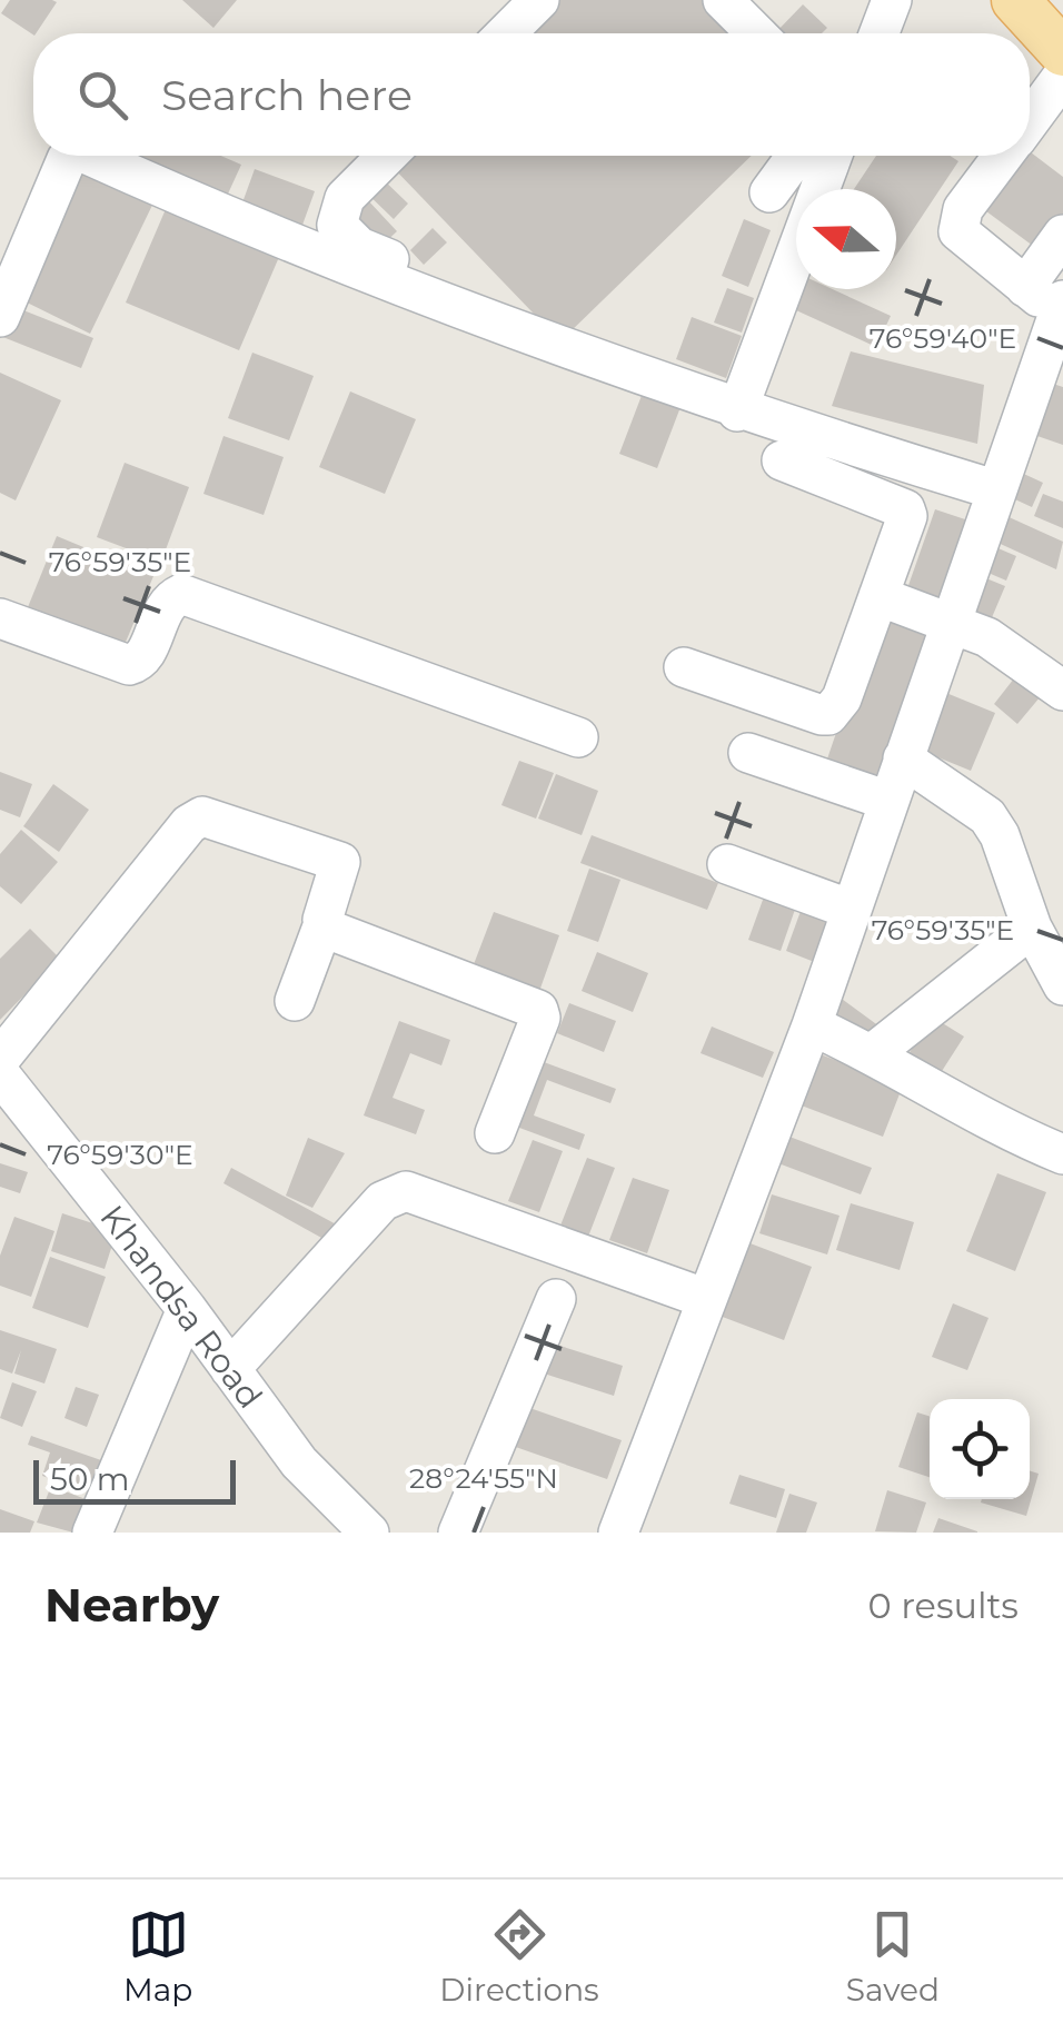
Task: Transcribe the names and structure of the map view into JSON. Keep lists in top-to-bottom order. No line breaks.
{"streets":{"street":["Khandsa Road"]},"scale_bar":"50 m","north":"left","page":{"search":"Search here","scale":"50 m","heading":["Nearby","0 results"],"nav":["Map","Directions","Saved"]},"coordinates":["76°59'40\"E","76°59'35\"E","76°59'30\"E","28°24'55\"N"]}
